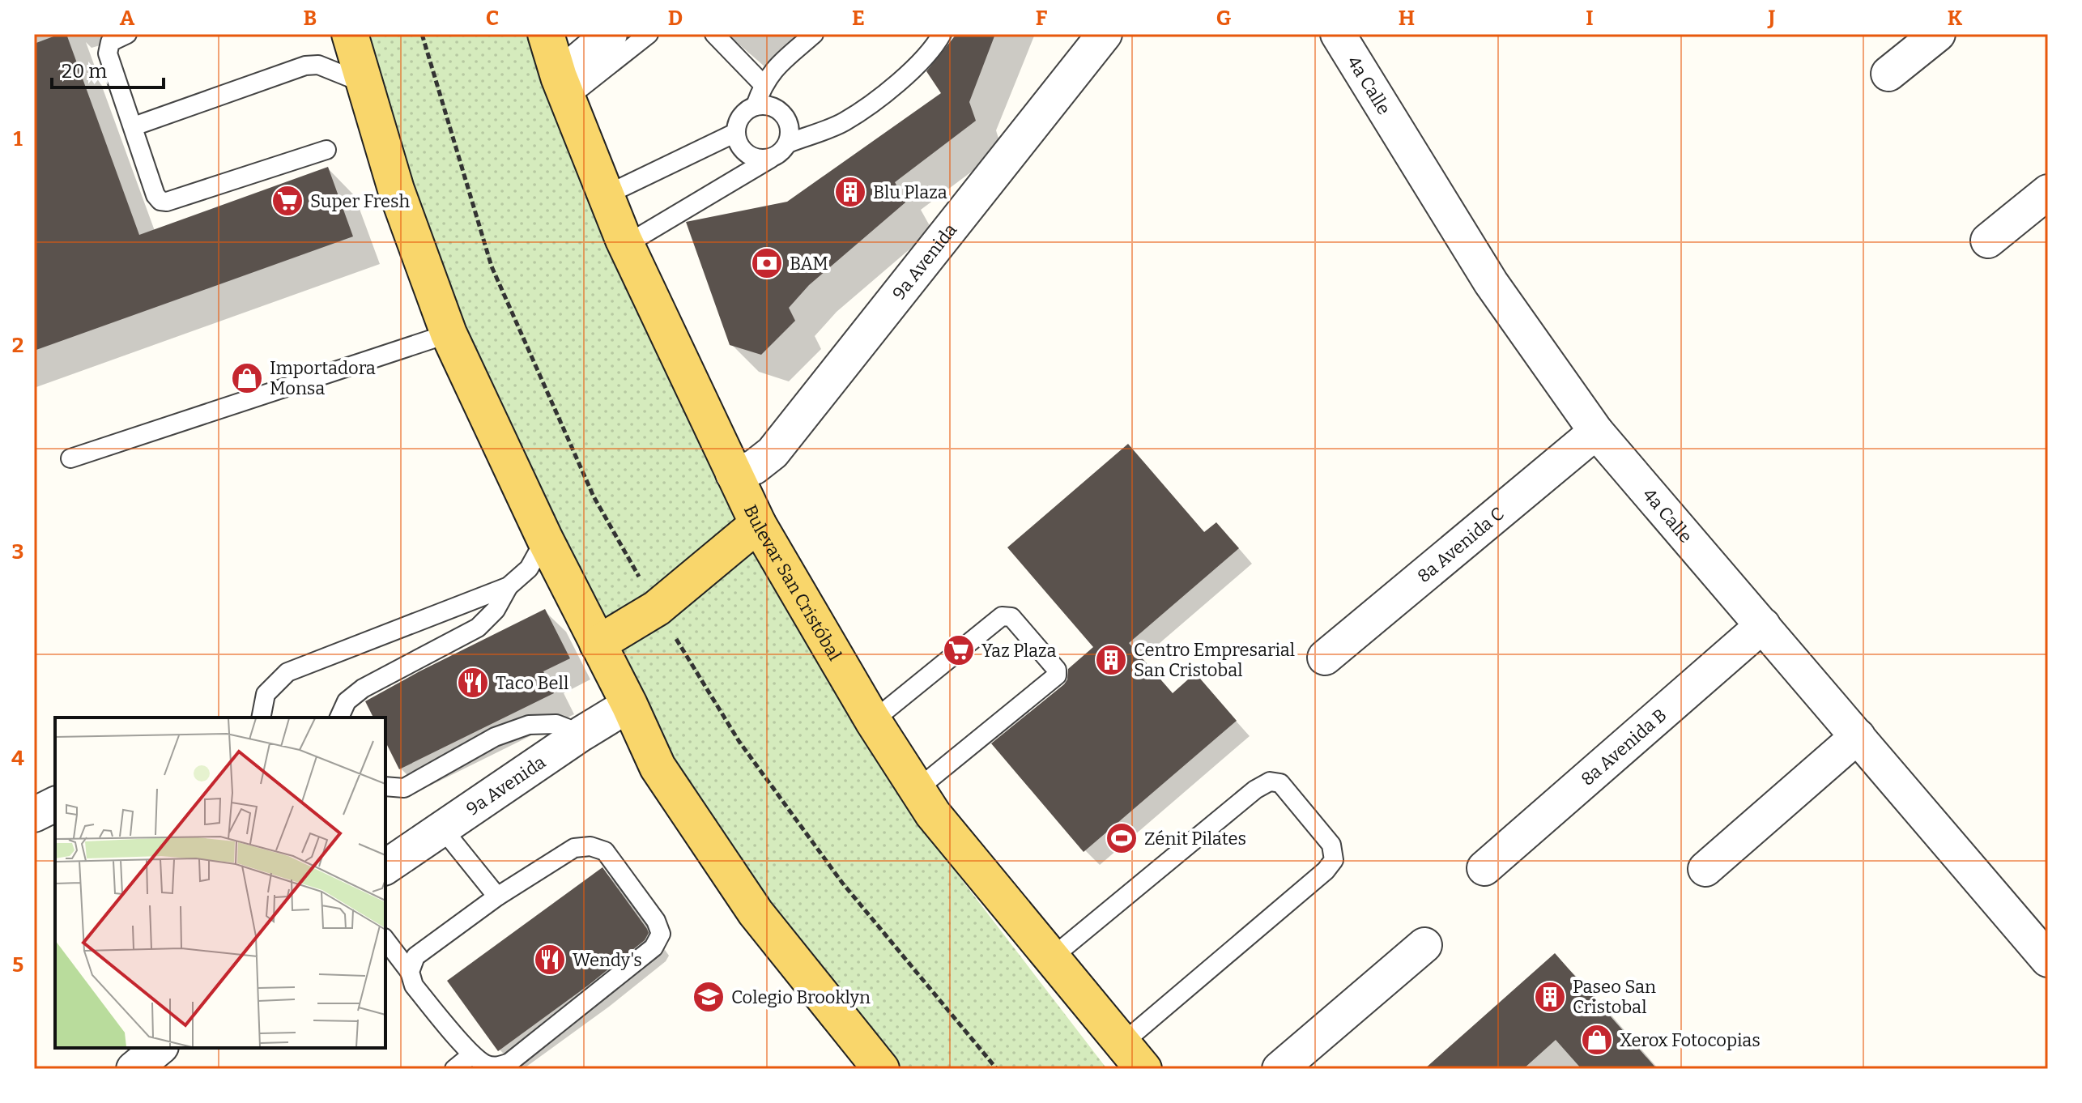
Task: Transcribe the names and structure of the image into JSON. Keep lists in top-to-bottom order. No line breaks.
{"streets":{"main road":["Bulevar San Cristóbal"],"street":["4a Calle","9a Avenida","8a Avenida C","8a Avenida B"]},"crossings":[["4a Calle","8a Avenida C"],["4a Calle","8a Avenida B"],["9a Avenida","Bulevar San Cristóbal"]],"places":{"building":["Blu Plaza","Centro Empresarial San Cristobal","Paseo San Cristobal"],"supermarket":["Super Fresh","Yaz Plaza"],"bank":["BAM"],"shop":["Importadora Monsa","Xerox Fotocopias"],"restaurant":["Taco Bell","Wendy's"],"sports":["Zénit Pilates"],"school or university":["Colegio Brooklyn"]},"scale_bar":"20 m","grid":{"columns":["A","B","C","D","E","F","G","H","I","J","K"],"rows":["1","2","3","4","5"]}}
